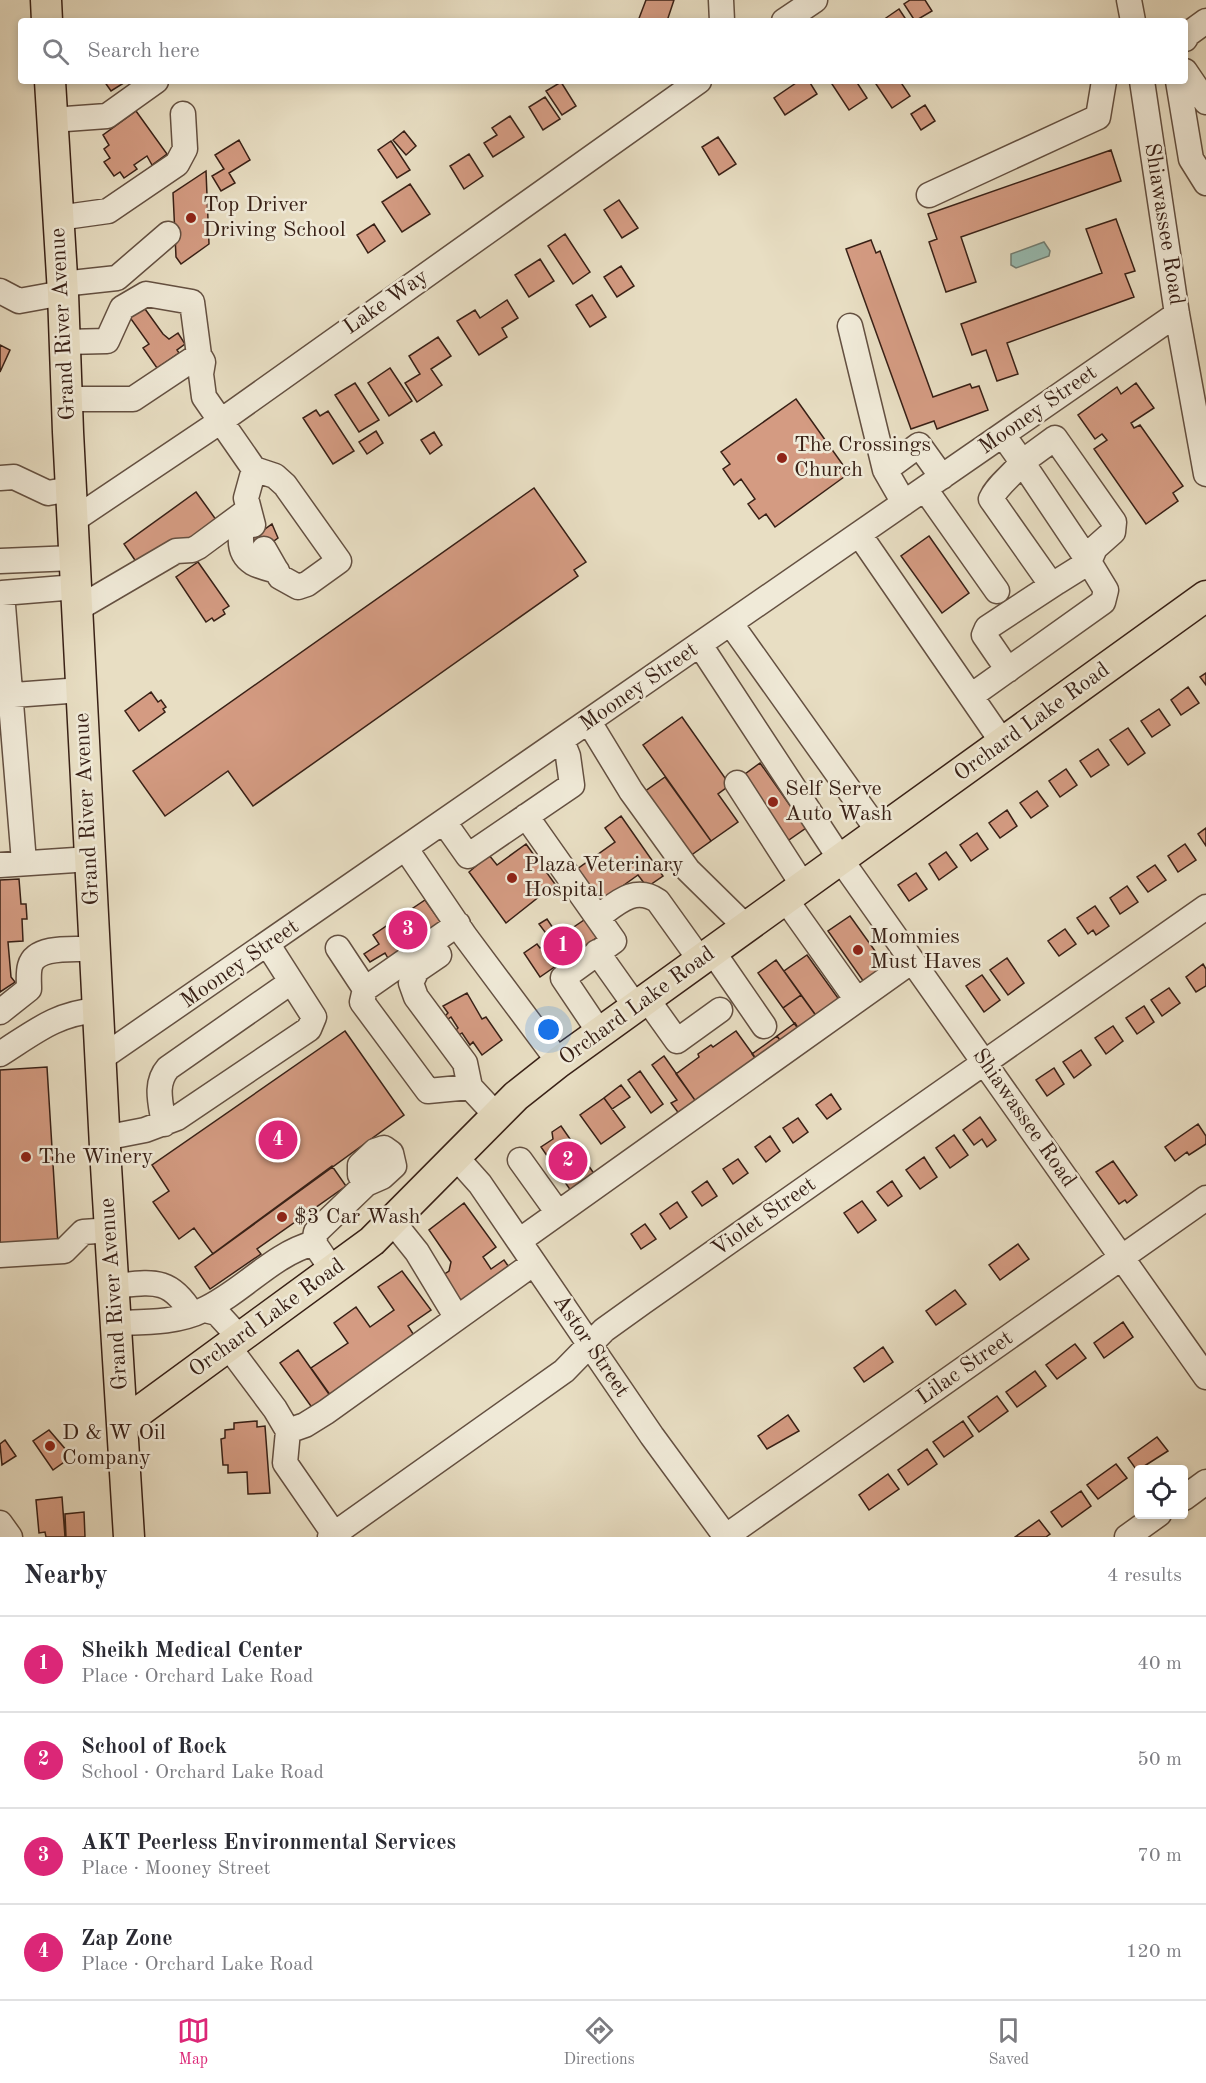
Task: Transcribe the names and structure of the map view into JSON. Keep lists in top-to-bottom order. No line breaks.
{"streets":{"main road":["Grand River Avenue","Orchard Lake Road"],"street":["Shiawassee Road","Lake Way","Mooney Street","Violet Street","Astor Street","Lilac Street"]},"crossings":[["Shiawassee Road","Mooney Street"],["Shiawassee Road","Orchard Lake Road"],["Shiawassee Road","Violet Street"],["Shiawassee Road","Lilac Street"],["Lake Way","Grand River Avenue"],["Grand River Avenue","Mooney Street"],["Grand River Avenue","Orchard Lake Road"],["Orchard Lake Road","Astor Street"],["Violet Street","Astor Street"],["Astor Street","Lilac Street"]],"places":["Top Driver Driving School","The Crossings Church","Self Serve Auto Wash","Plaza Veterinary Hospital","Mommies Must Haves","The Winery","$3 Car Wash","D & W Oil Company"],"page":{"search":"Search here","pins":["3","1","4","2"],"heading":["Nearby","4 results"],"list":[{"mark":"1","name":"Sheikh Medical Center","note":"Place · Orchard Lake Road","value":"40 m"},{"mark":"2","name":"School of Rock","note":"School · Orchard Lake Road","value":"50 m"},{"mark":"3","name":"AKT Peerless Environmental Services","note":"Place · Mooney Street","value":"70 m"},{"mark":"4","name":"Zap Zone","note":"Place · Orchard Lake Road","value":"120 m"}],"nav":["Map","Directions","Saved"]}}
